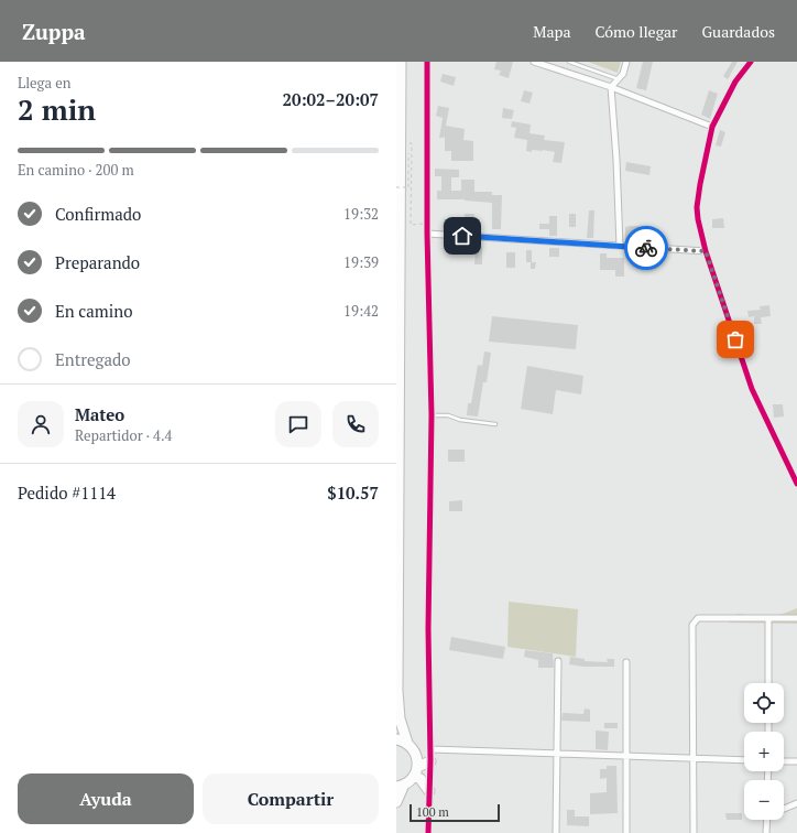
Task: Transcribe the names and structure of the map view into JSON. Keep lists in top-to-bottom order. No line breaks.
{"scale_bar":"100 m","page":{"header":"Zuppa","nav":["Mapa","Cómo llegar","Guardados"],"heading":["2 min","Llega en","20:02–20:07"],"panel":["Mateo","Repartidor · 4.4","Pedido #1114","$10.57"],"bar":"En camino · 200 m","list":[["Confirmado","19:32"],["Preparando","19:39"],["En camino","19:42"],"Entregado"],"map_buttons":["+","−"],"buttons":["Ayuda","Compartir"],"scale":"100 m"}}
